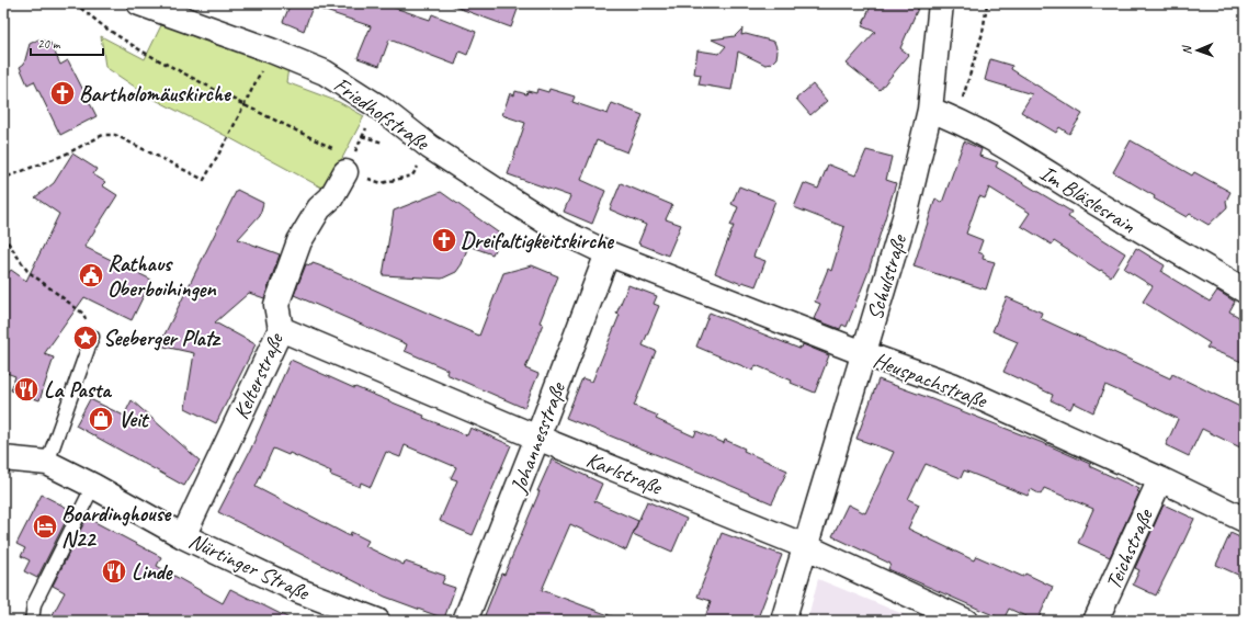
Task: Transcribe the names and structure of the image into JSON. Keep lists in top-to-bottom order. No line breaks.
{"streets":{"street":["Friedhofstraße","Im Bläslesrain","Schulstraße","Kelterstraße","Heuspachstraße","Johannesstraße","Karlstraße","Teichstraße","Nürtinger Straße"]},"crossings":[["Friedhofstraße","Heuspachstraße"],["Friedhofstraße","Johannesstraße"],["Im Bläslesrain","Schulstraße"],["Schulstraße","Heuspachstraße"],["Schulstraße","Karlstraße"],["Kelterstraße","Karlstraße"],["Kelterstraße","Nürtinger Straße"],["Heuspachstraße","Johannesstraße"],["Heuspachstraße","Teichstraße"],["Johannesstraße","Karlstraße"]],"places":{"church":["Bartholomäuskirche","Dreifaltigkeitskirche"],"public building":["Rathaus Oberboihingen"],"place":["Seeberger Platz"],"restaurant":["La Pasta","Linde"],"shop":["Veit"],"hotel":["Boardinghouse N22"]},"scale_bar":"20 m","north":"left"}
